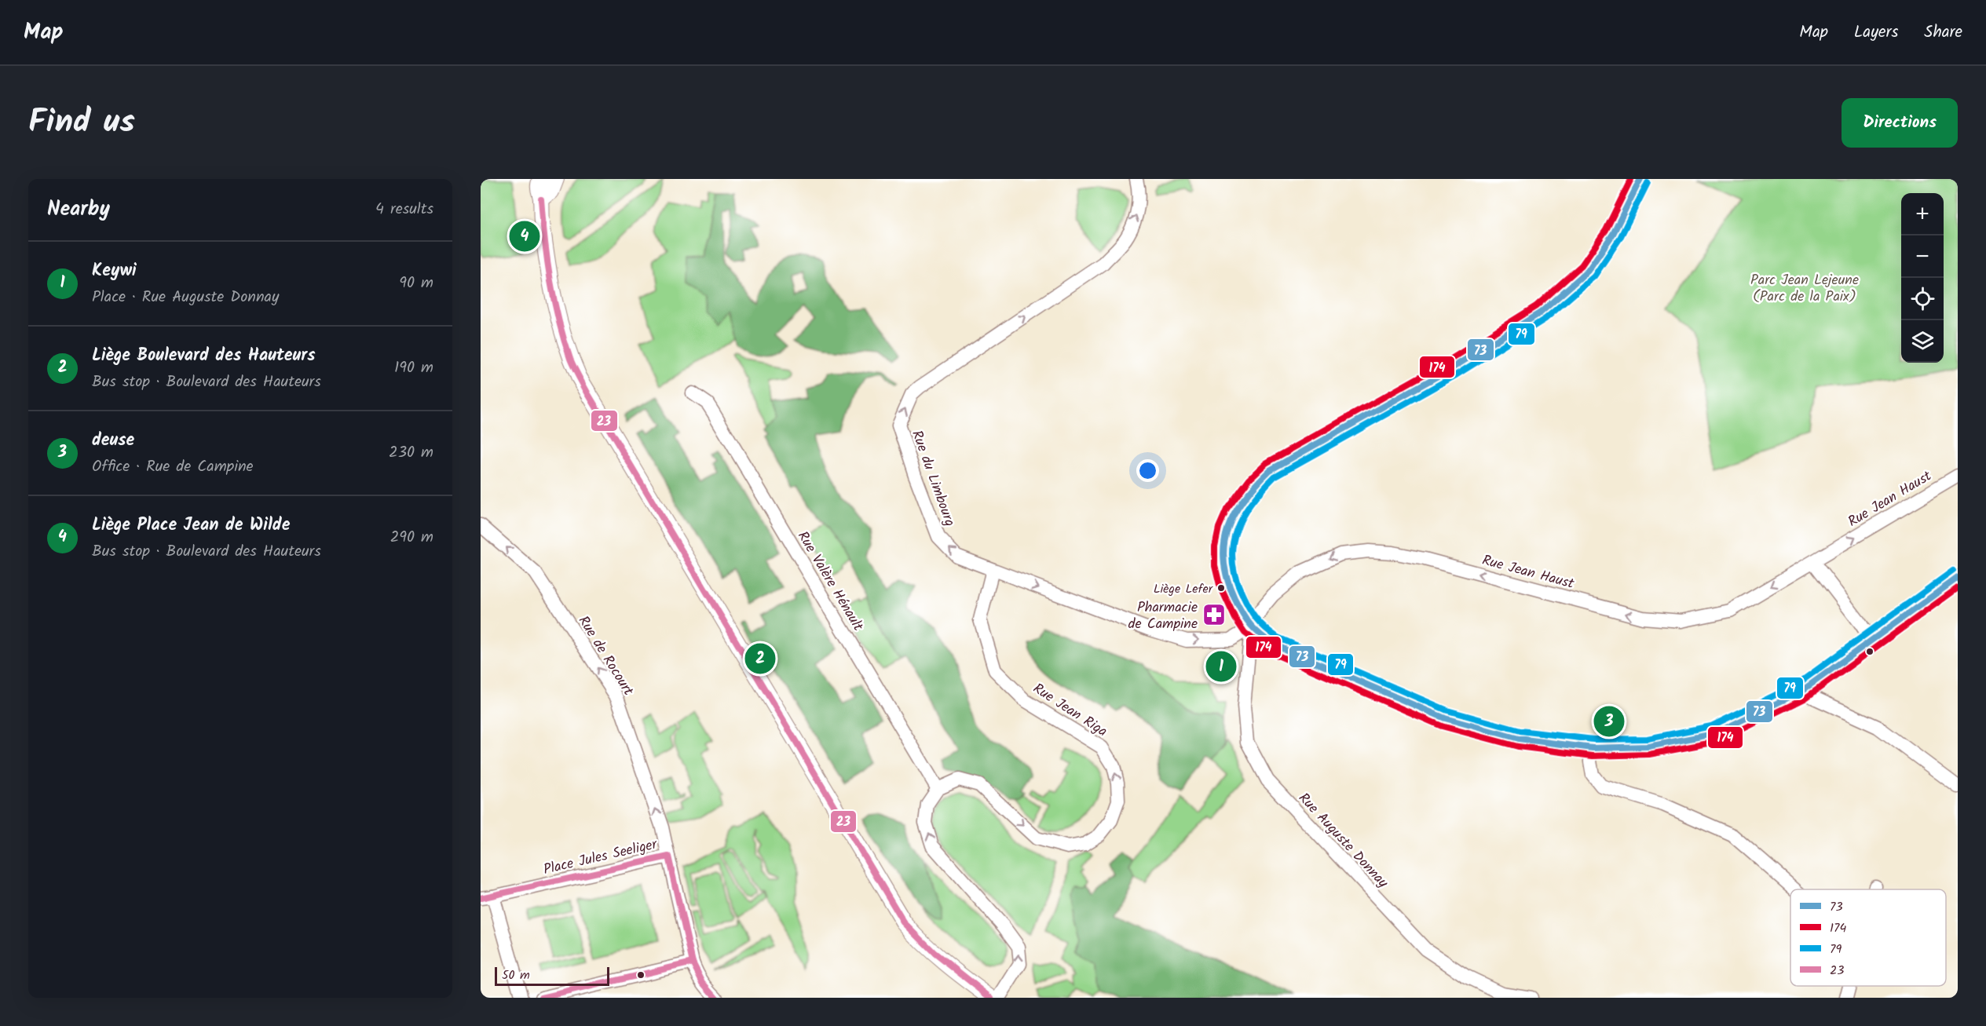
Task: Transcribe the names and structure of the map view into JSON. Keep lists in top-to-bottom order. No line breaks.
{"streets":{"street":["Rue du Limbourg","Rue Jean Haust","Rue Valère Hénault","Rue de Rocourt","Rue Jean Riga","Rue Auguste Donnay","Place Jules Seeliger"]},"crossings":[["Rue du Limbourg","Rue Jean Haust"],["Rue du Limbourg","Rue Jean Riga"],["Rue du Limbourg","Rue Auguste Donnay"],["Rue Jean Haust","Rue Auguste Donnay"],["Rue Valère Hénault","Rue Jean Riga"],["Rue de Rocourt","Place Jules Seeliger"]],"one_way":["Rue de Rocourt"],"parks":["Parc Jean Lejeune (Parc de la Paix)"],"places":{"other":["Liège Lefer"],"pharmacy":["Pharmacie de Campine"]},"lines":["transit line 73","transit line 174","transit line 79","transit line 23"],"legend":["73","174","79","23"],"scale_bar":"50 m","page":{"header":"Map","nav":["Map","Layers","Share"],"title":"Find us","buttons":"Directions","heading":["Nearby","4 results"],"map_buttons":["+","−"],"pins":["4","2","1","3"],"list":[{"mark":"1","name":"Keywi","note":"Place · Rue Auguste Donnay","value":"90 m"},{"mark":"2","name":"Liège Boulevard des Hauteurs","note":"Bus stop · Boulevard des Hauteurs","value":"190 m"},{"mark":"3","name":"deuse","note":"Office · Rue de Campine","value":"230 m"},{"mark":"4","name":"Liège Place Jean de Wilde","note":"Bus stop · Boulevard des Hauteurs","value":"290 m"}],"scale":"50 m"}}
